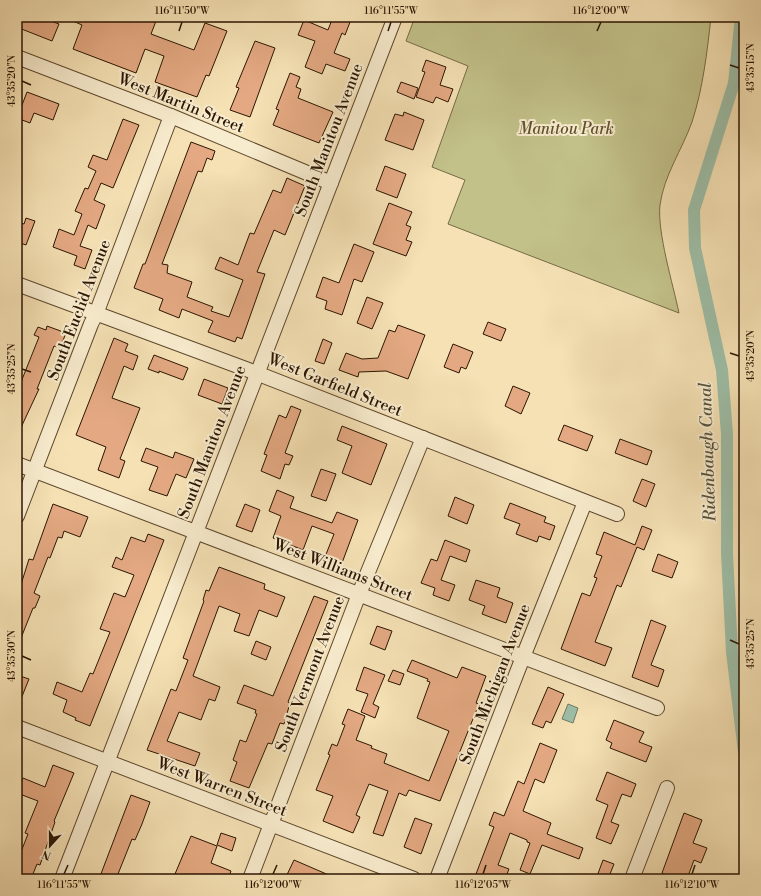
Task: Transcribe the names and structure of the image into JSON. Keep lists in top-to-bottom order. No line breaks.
{"streets":{"street":["West Martin Street","South Manitou Avenue","South Euclid Avenue","West Garfield Street","West Williams Street","South Vermont Avenue","South Michigan Avenue","West Warren Street"]},"crossings":[["West Martin Street","South Manitou Avenue"],["West Martin Street","South Euclid Avenue"],["South Manitou Avenue","West Garfield Street"],["South Manitou Avenue","West Williams Street"],["South Manitou Avenue","West Warren Street"],["South Euclid Avenue","West Garfield Street"],["South Euclid Avenue","West Williams Street"],["West Garfield Street","South Vermont Avenue"],["West Garfield Street","South Michigan Avenue"],["West Williams Street","South Vermont Avenue"],["West Williams Street","South Michigan Avenue"],["South Vermont Avenue","West Warren Street"]],"water":["Ridenbaugh Canal"],"parks":["Manitou Park"],"north":"bottom","coordinates":["116°11'50\"W","116°11'55\"W","116°12'00\"W","43°35'15\"N","43°35'20\"N","43°35'25\"N","43°35'30\"N","116°12'05\"W","116°12'10\"W"]}
